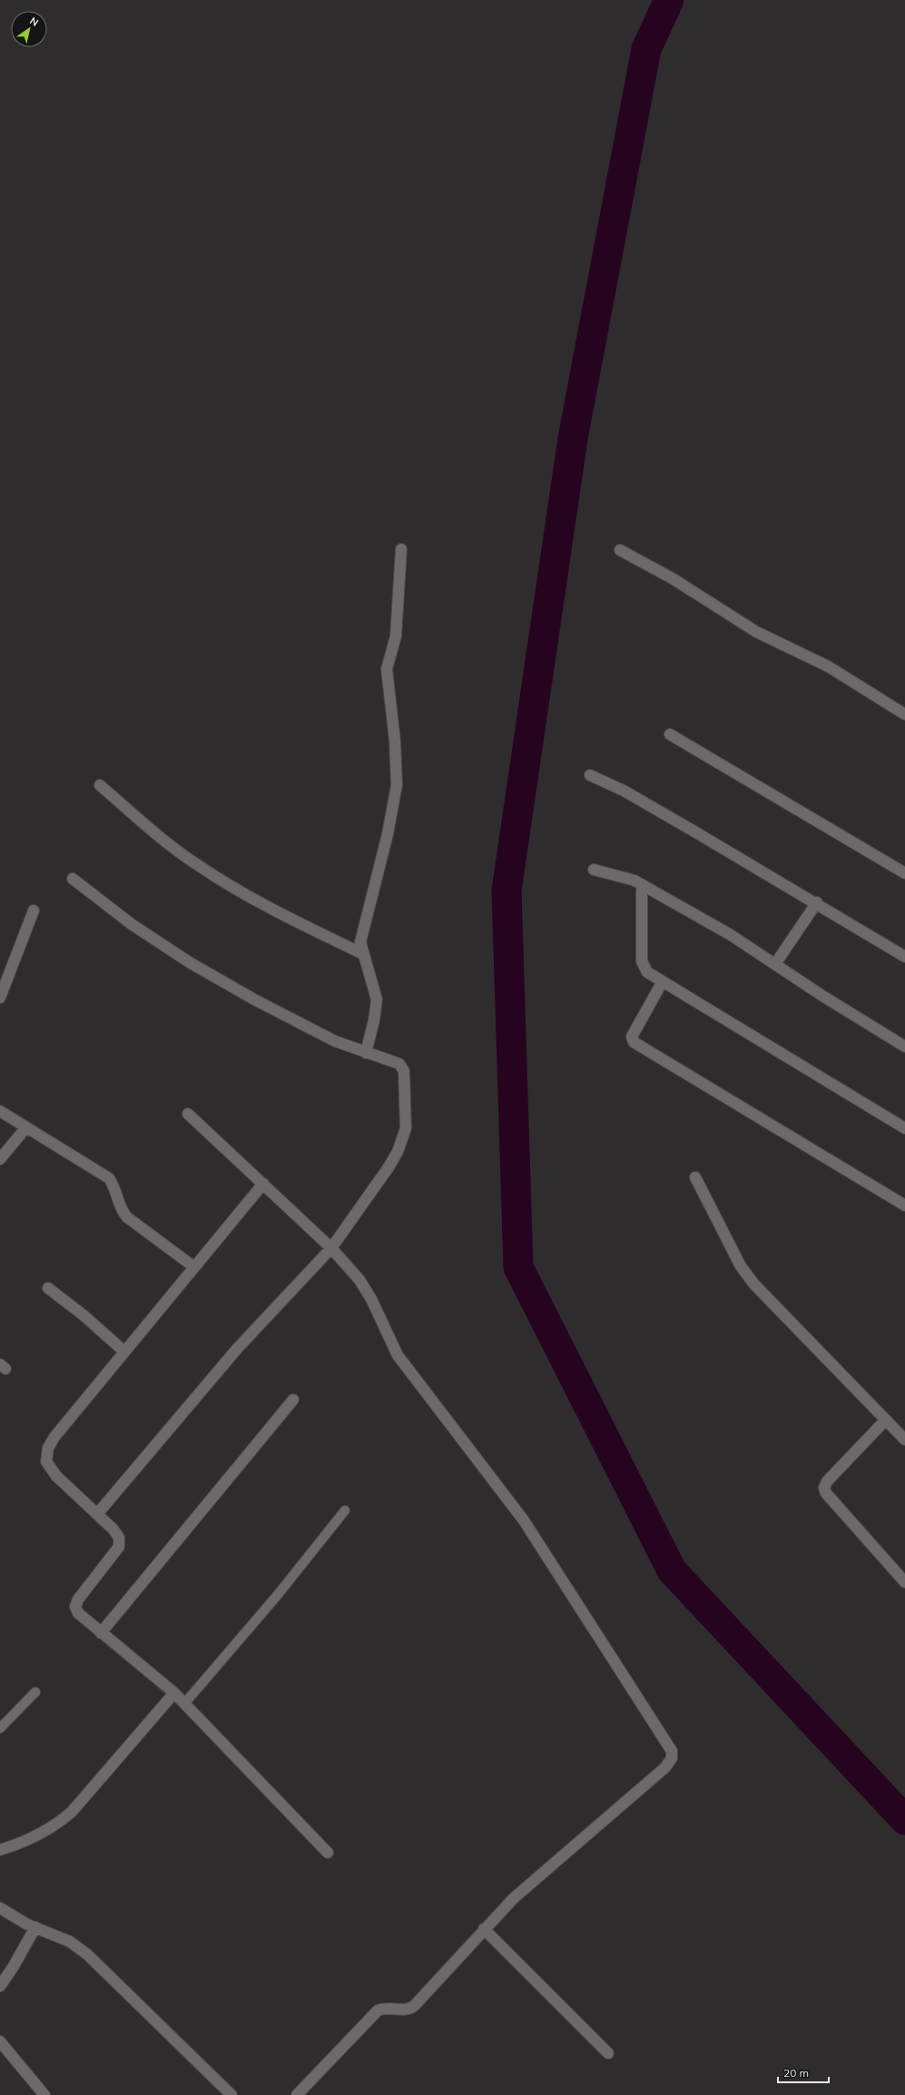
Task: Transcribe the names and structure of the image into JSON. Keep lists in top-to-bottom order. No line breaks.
{"scale_bar":"20 m","north":"top right"}
